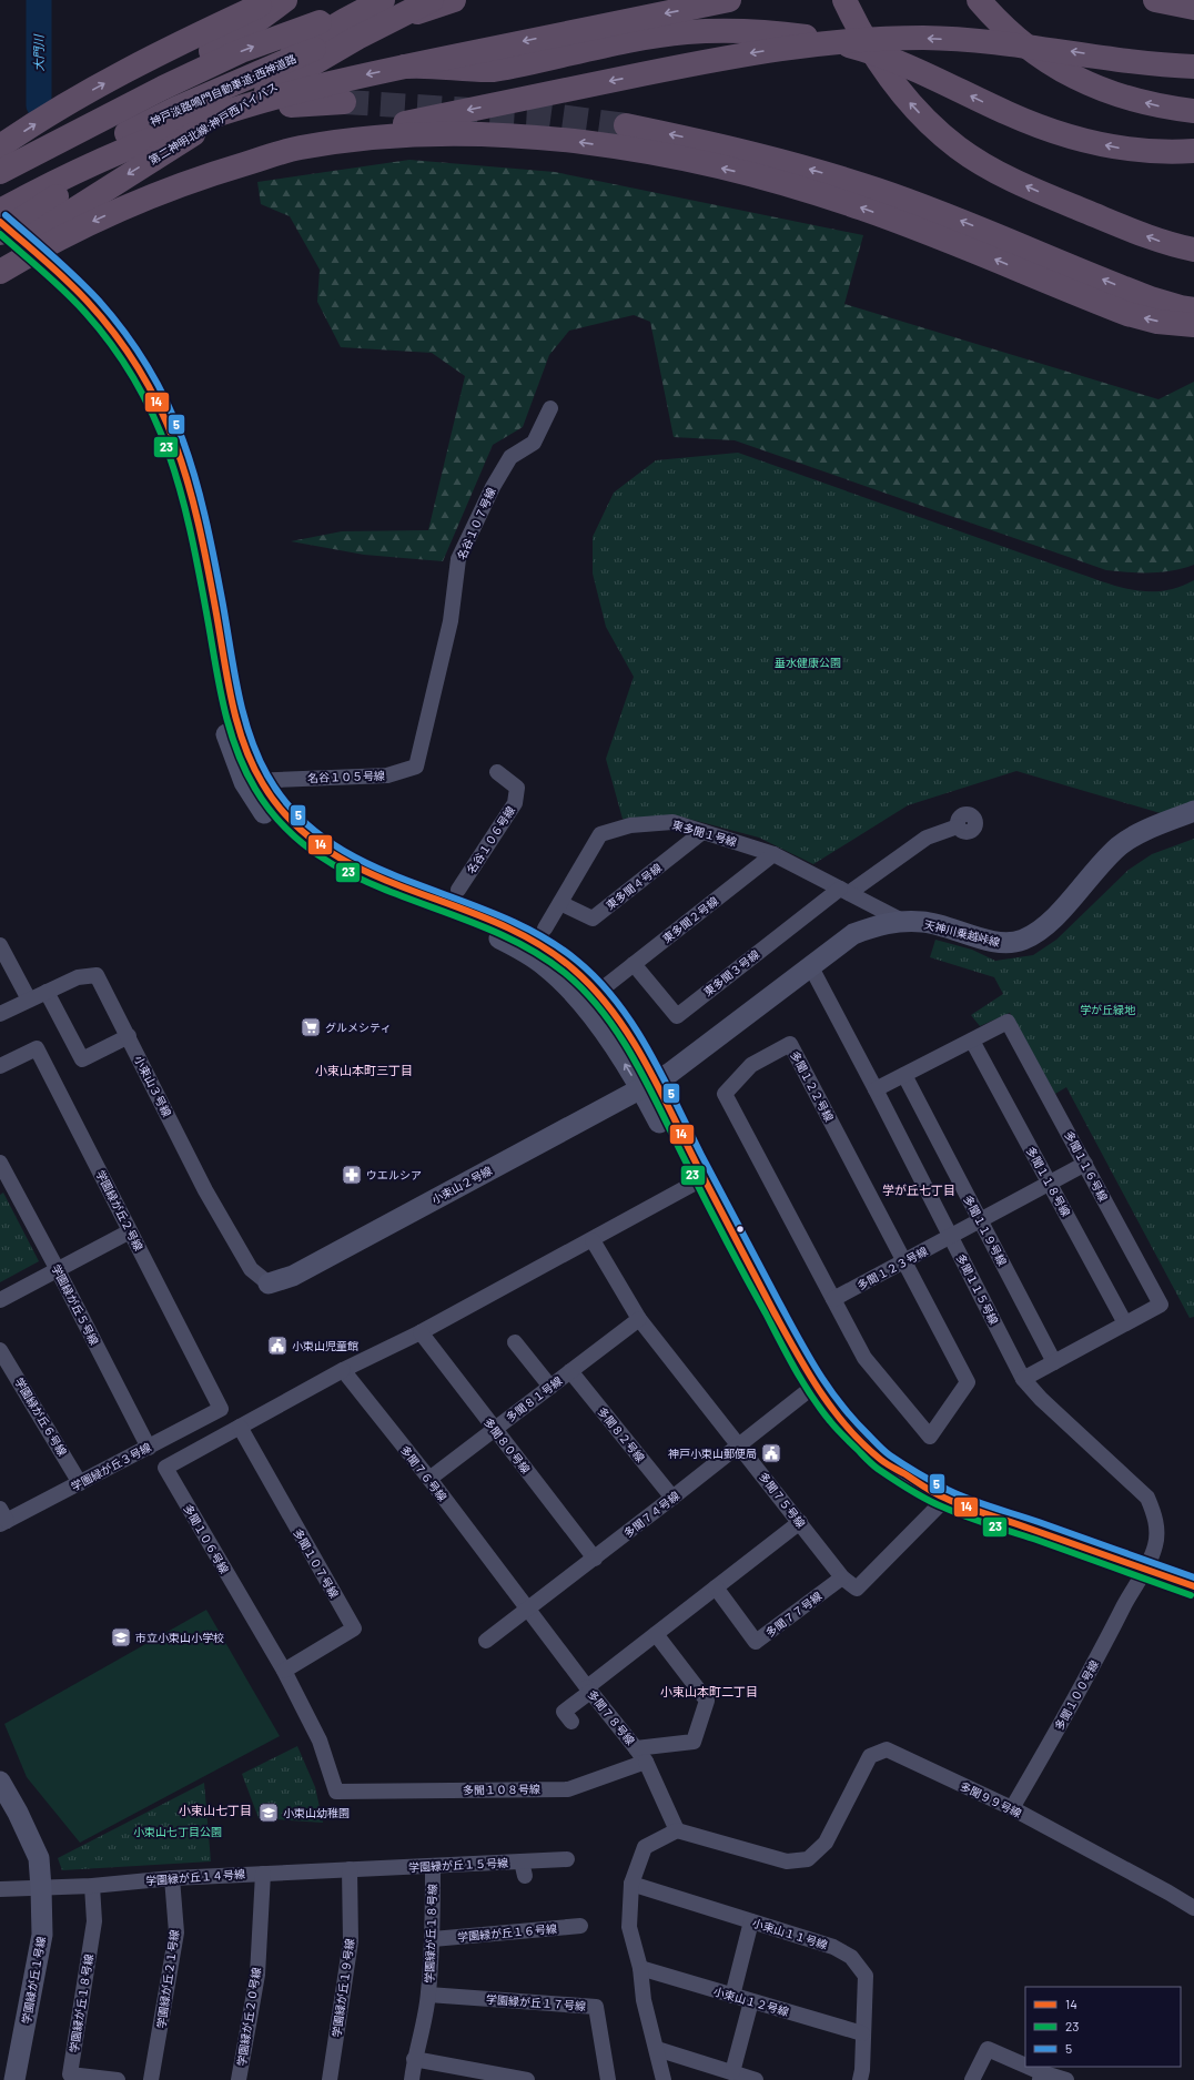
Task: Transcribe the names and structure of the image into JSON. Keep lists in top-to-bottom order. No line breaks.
{"streets":{"highway":["神戸淡路鳴門自動車道;西神道路","第二神明北線;神戸西バイパス"],"street":["名谷１０７号線","名谷１０５号線","東多聞１号線","名谷１０６号線","東多聞４号線","東多聞２号線","天神川乗越峠線","東多聞３号線","小束山３号線","多聞１２２号線","多聞１１６号線","多聞１１８号線","小束山２号線","学園緑が丘２号線","多聞１１９号線","多聞１２３号線","多聞１１５号線","学園緑が丘５号線","多聞８１号線","学園緑が丘６号線","多聞８２号線","多聞８０号線","学園緑が丘３号線","多聞７６号線","多聞７５号線","多聞７４号線","多聞１０６号線","多聞１０７号線","多聞７７号線","多聞１００号線","多聞７８号線","多聞１０８号線","多聞９９号線","学園緑が丘１５号線","学園緑が丘１４号線","学園緑が丘１６号線","学園緑が丘１８号線","小束山１１号線","学園緑が丘２１号線","学園緑が丘１号線","学園緑が丘１９号線","小束山１２号線","学園緑が丘１７号線","学園緑が丘２０号線"]},"crossings":[["名谷１０７号線","名谷１０５号線"],["東多聞１号線","東多聞４号線"],["東多聞１号線","東多聞２号線"],["東多聞１号線","天神川乗越峠線"],["東多聞１号線","東多聞３号線"],["東多聞２号線","東多聞３号線"],["天神川乗越峠線","小束山２号線"],["天神川乗越峠線","多聞１１５号線"],["小束山３号線","小束山２号線"],["多聞１２２号線","多聞１２３号線"],["多聞１１６号線","多聞１１８号線"],["多聞１１６号線","多聞１１９号線"],["多聞１１６号線","多聞１２３号線"],["多聞１１６号線","多聞１１５号線"],["多聞１１８号線","多聞１２３号線"],["学園緑が丘２号線","学園緑が丘３号線"],["多聞１１９号線","多聞１２３号線"],["多聞１２３号線","多聞１１５号線"],["多聞１１５号線","多聞１００号線"],["学園緑が丘５号線","学園緑が丘３号線"],["多聞８１号線","多聞８２号線"],["多聞８１号線","多聞８０号線"],["多聞８１号線","多聞７６号線"],["多聞８１号線","多聞７５号線"],["学園緑が丘６号線","学園緑が丘３号線"],["多聞８２号線","多聞７４号線"],["多聞８０号線","多聞７４号線"],["多聞７６号線","多聞７４号線"],["多聞７６号線","多聞１０６号線"],["多聞７６号線","多聞７８号線"],["多聞７５号線","多聞７４号線"],["多聞７５号線","多聞７７号線"],["多聞１０６号線","多聞１０７号線"],["多聞１０６号線","多聞１０８号線"],["多聞１００号線","多聞９９号線"],["学園緑が丘１５号線","学園緑が丘１４号線"],["学園緑が丘１５号線","学園緑が丘１８号線"],["学園緑が丘１５号線","学園緑が丘１９号線"],["学園緑が丘１４号線","学園緑が丘１８号線"],["学園緑が丘１４号線","学園緑が丘２１号線"],["学園緑が丘１４号線","学園緑が丘１号線"],["学園緑が丘１４号線","学園緑が丘１９号線"],["学園緑が丘１４号線","学園緑が丘２０号線"],["学園緑が丘１６号線","学園緑が丘１８号線"],["学園緑が丘１８号線","学園緑が丘１７号線"],["小束山１１号線","小束山１２号線"]],"districts":["小束山本町三丁目","学が丘七丁目","小束山本町二丁目","小束山七丁目"],"water":["大門川"],"parks":["垂水健康公園","学が丘緑地","小束山七丁目公園"],"places":{"supermarket":["グルメシティ"],"pharmacy":["ウエルシア"],"public building":["小束山児童館","神戸小束山郵便局"],"school or university":["市立小束山小学校","小束山幼稚園"]},"lines":["transit line 5","transit line 14","transit line 23"],"legend":["14","23","5"]}
